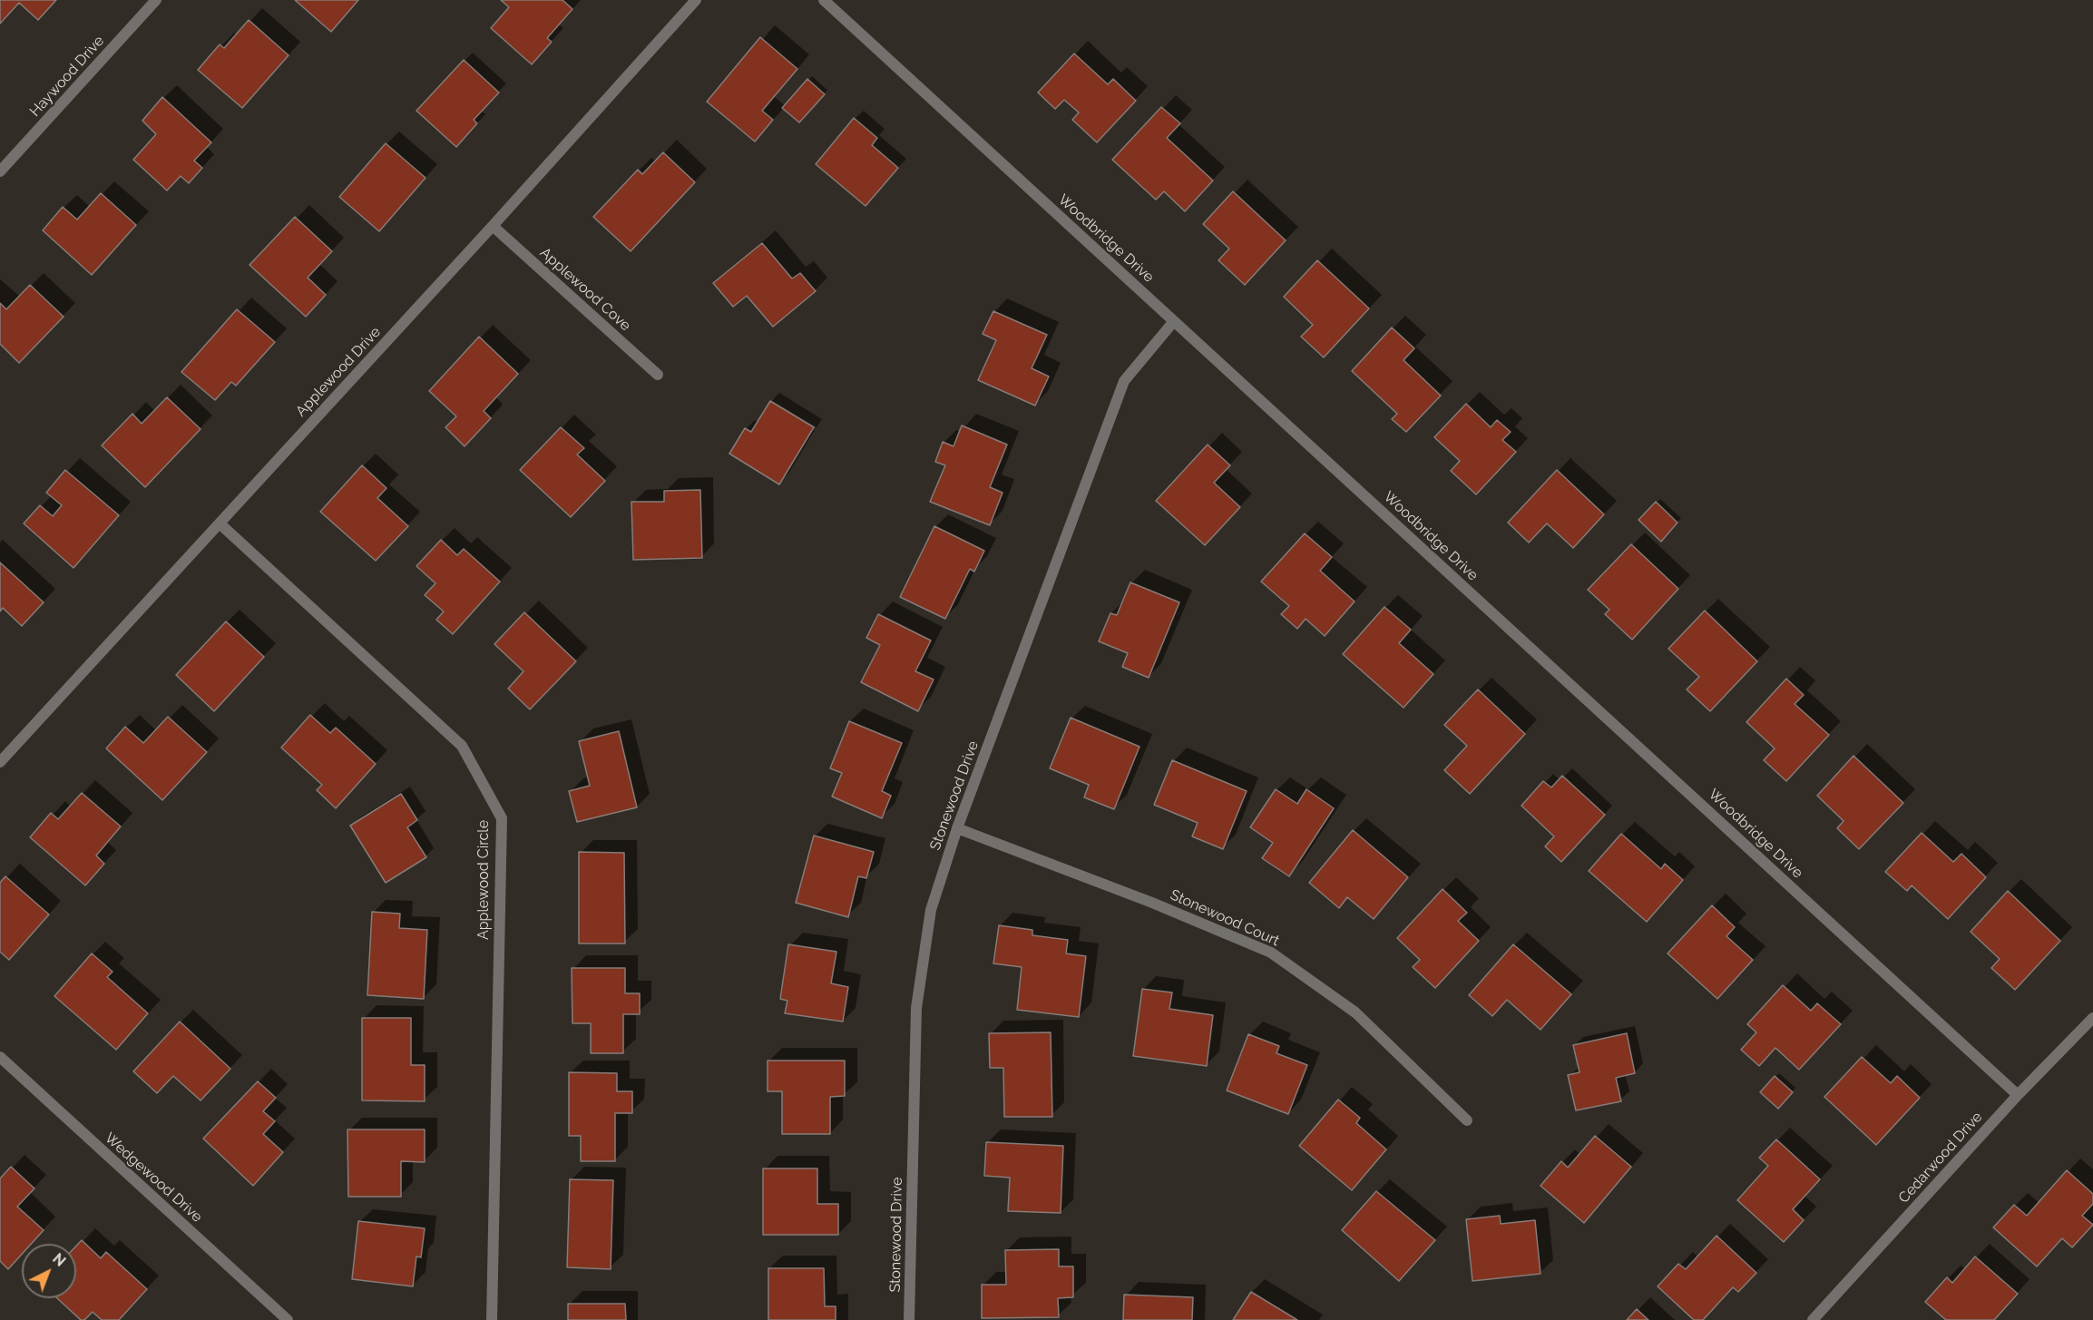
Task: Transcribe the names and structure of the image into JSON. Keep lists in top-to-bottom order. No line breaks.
{"streets":{"street":["Haywood Drive","Woodbridge Drive","Applewood Cove","Applewood Drive","Stonewood Drive","Applewood Circle","Stonewood Court","Cedarwood Drive","Wedgewood Drive"]},"crossings":[["Woodbridge Drive","Stonewood Drive"],["Woodbridge Drive","Cedarwood Drive"],["Applewood Cove","Applewood Drive"],["Applewood Drive","Applewood Circle"],["Stonewood Drive","Stonewood Court"]],"north":"top right"}
